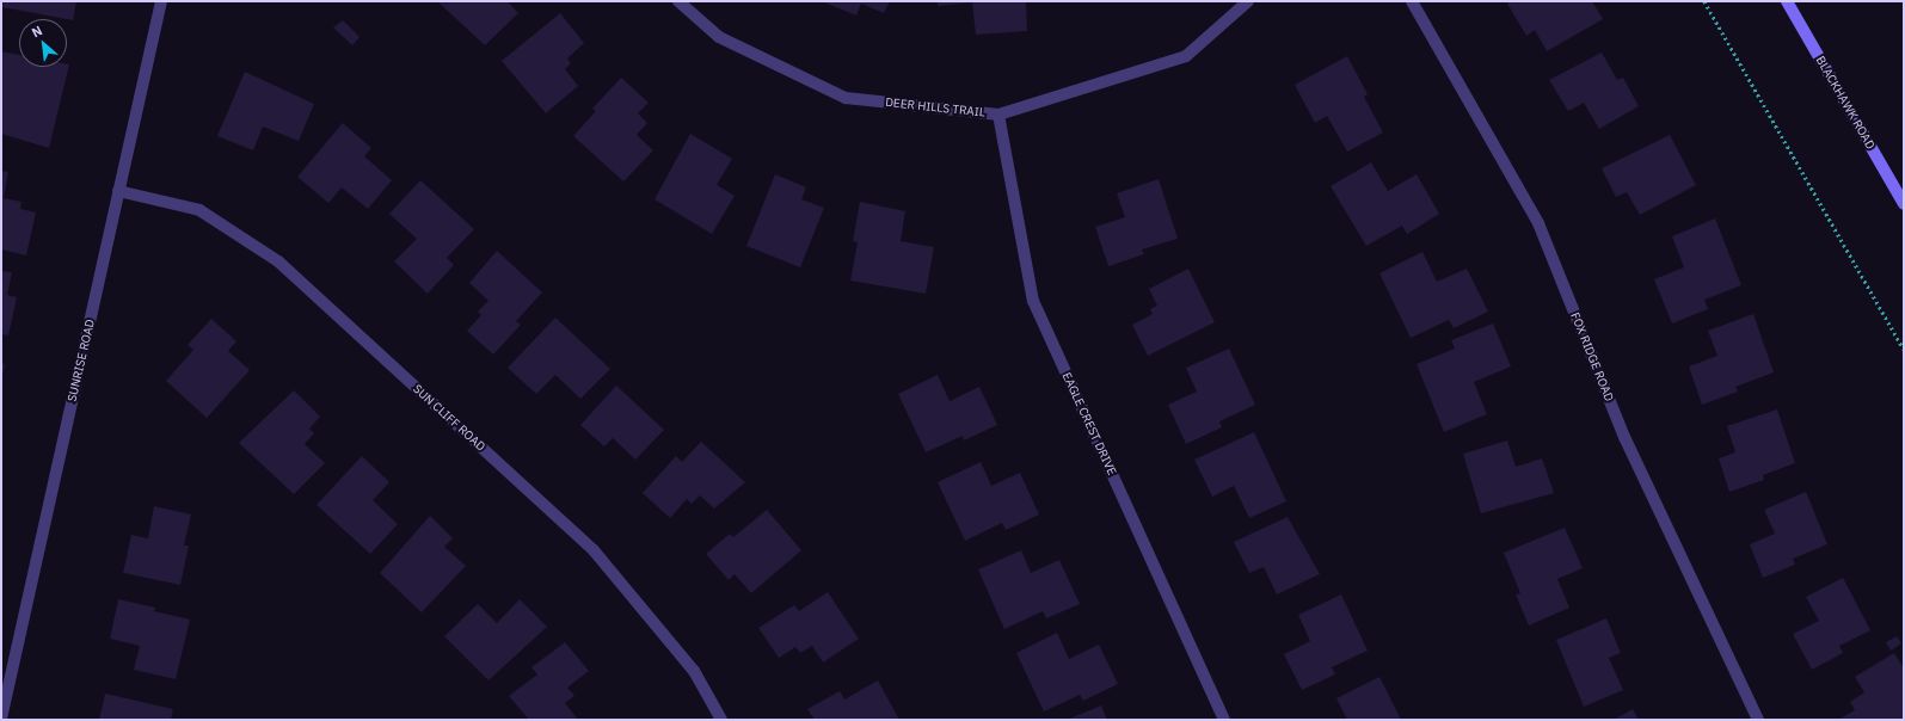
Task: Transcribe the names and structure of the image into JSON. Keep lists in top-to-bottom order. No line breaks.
{"streets":{"street":["BLACKHAWK ROAD","DEER HILLS TRAIL","FOX RIDGE ROAD","SUNRISE ROAD","SUN CLIFF ROAD","EAGLE CREST DRIVE"]},"crossings":[["DEER HILLS TRAIL","EAGLE CREST DRIVE"],["SUNRISE ROAD","SUN CLIFF ROAD"]],"north":"top left"}
